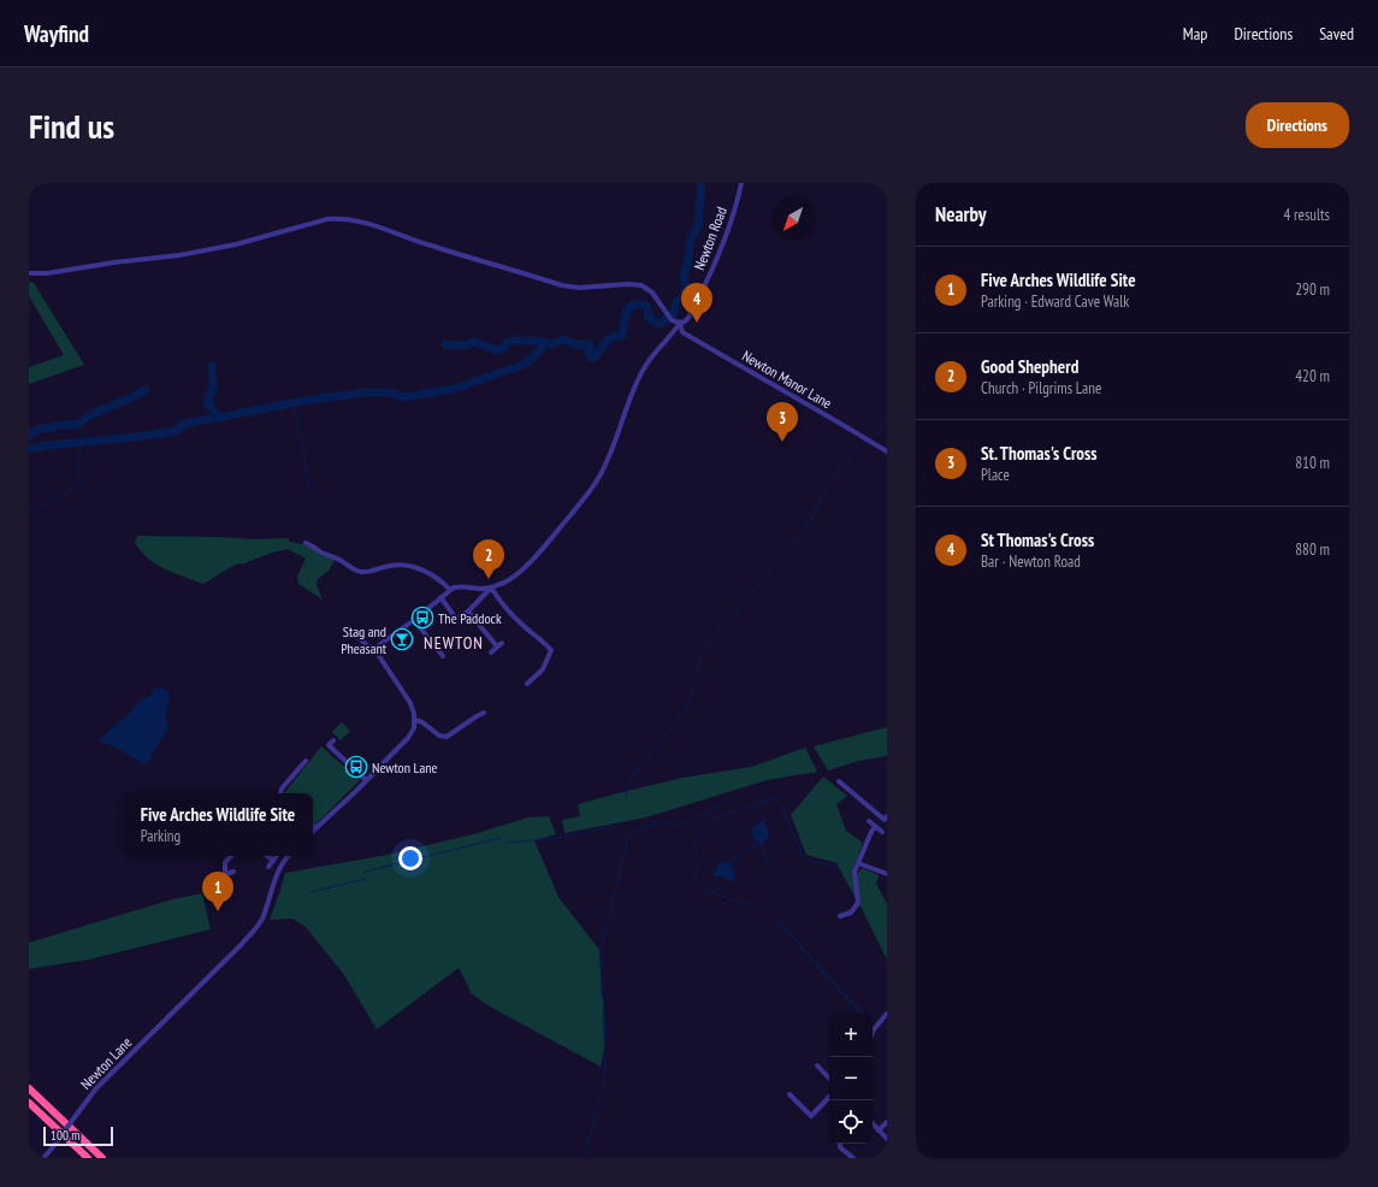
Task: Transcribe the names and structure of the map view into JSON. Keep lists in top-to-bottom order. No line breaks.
{"streets":{"street":["Newton Road","Newton Manor Lane","Newton Lane"]},"crossings":[["Newton Road","Newton Manor Lane"]],"districts":["NEWTON"],"places":{"bus stop":["The Paddock","Newton Lane"],"bar":["Stag and Pheasant"]},"scale_bar":"100 m","north":"bottom left","page":{"header":"Wayfind","nav":["Map","Directions","Saved"],"buttons":"Directions","title":"Find us","heading":["Nearby","4 results"],"list":[{"mark":"1","name":"Five Arches Wildlife Site","note":"Parking · Edward Cave Walk","value":"290 m"},{"mark":"2","name":"Good Shepherd","note":"Church · Pilgrims Lane","value":"420 m"},{"mark":"3","name":"St. Thomas's Cross","note":"Place","value":"810 m"},{"mark":"4","name":"St Thomas's Cross","note":"Bar · Newton Road","value":"880 m"}],"pins":["4","3","2","1"],"popup":["Five Arches Wildlife Site","Parking"],"map_buttons":["+","−"],"scale":"100 m"}}
